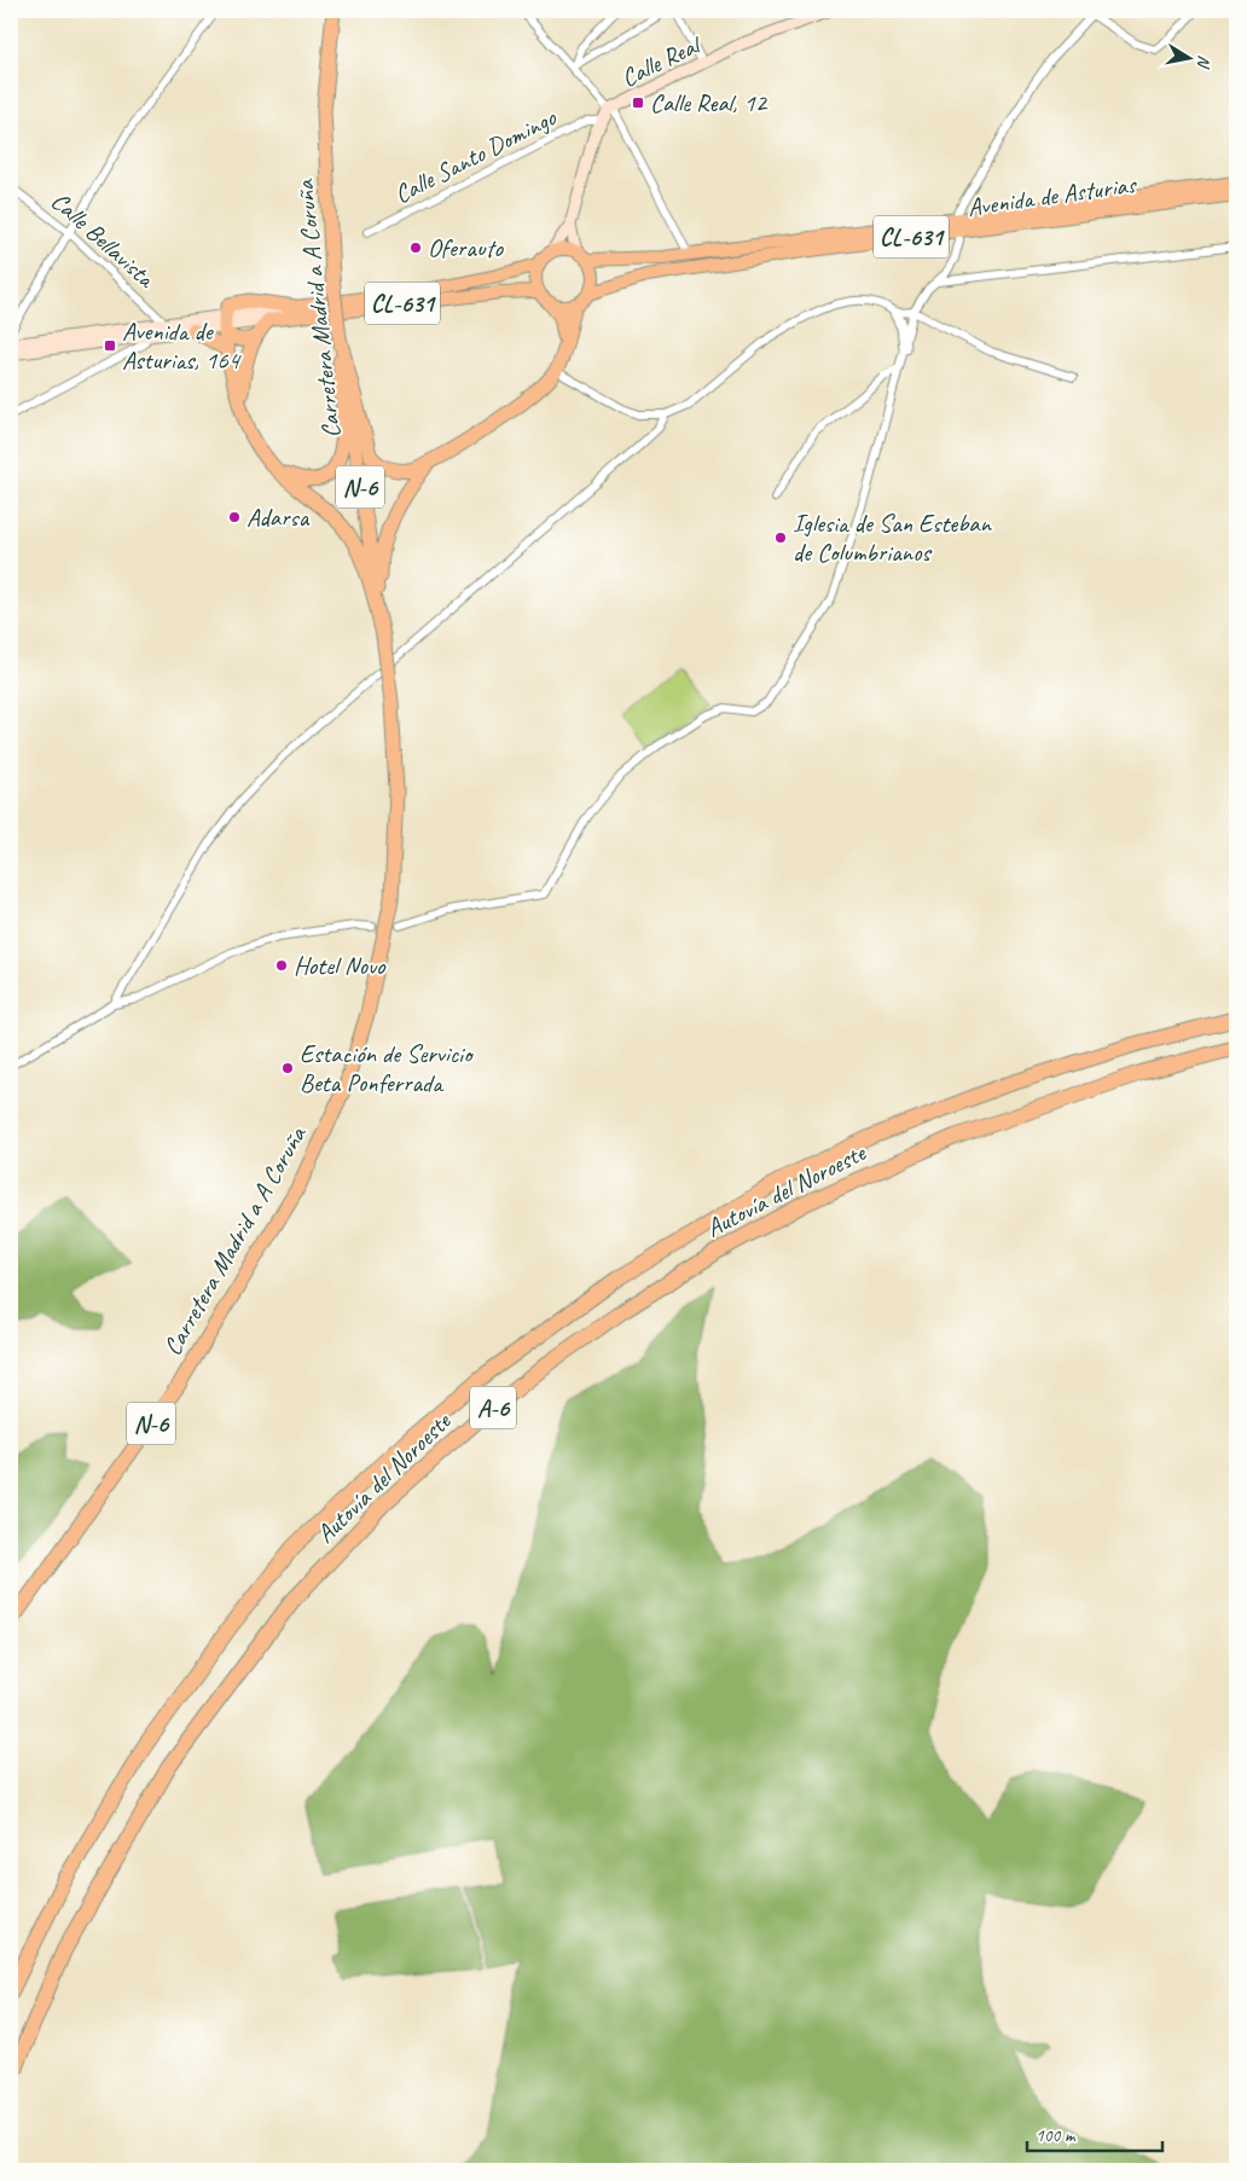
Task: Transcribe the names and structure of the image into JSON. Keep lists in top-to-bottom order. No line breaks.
{"streets":{"highway":["Carretera Madrid a A Coruña","N-6","Autovía del Noroeste","A-6"],"main road":["Calle Real","Avenida de Asturias","CL-631"],"street":["Calle Santo Domingo","Calle Bellavista"]},"crossings":[["Avenida de Asturias","CL-631"]],"places":{"transit":["Calle Real, 12","Avenida de Asturias, 164"],"other":["Oferauto","Adarsa","Iglesia de San Esteban de Columbrianos","Hotel Novo","Estación de Servicio Beta Ponferrada"]},"scale_bar":"100 m","north":"right"}
